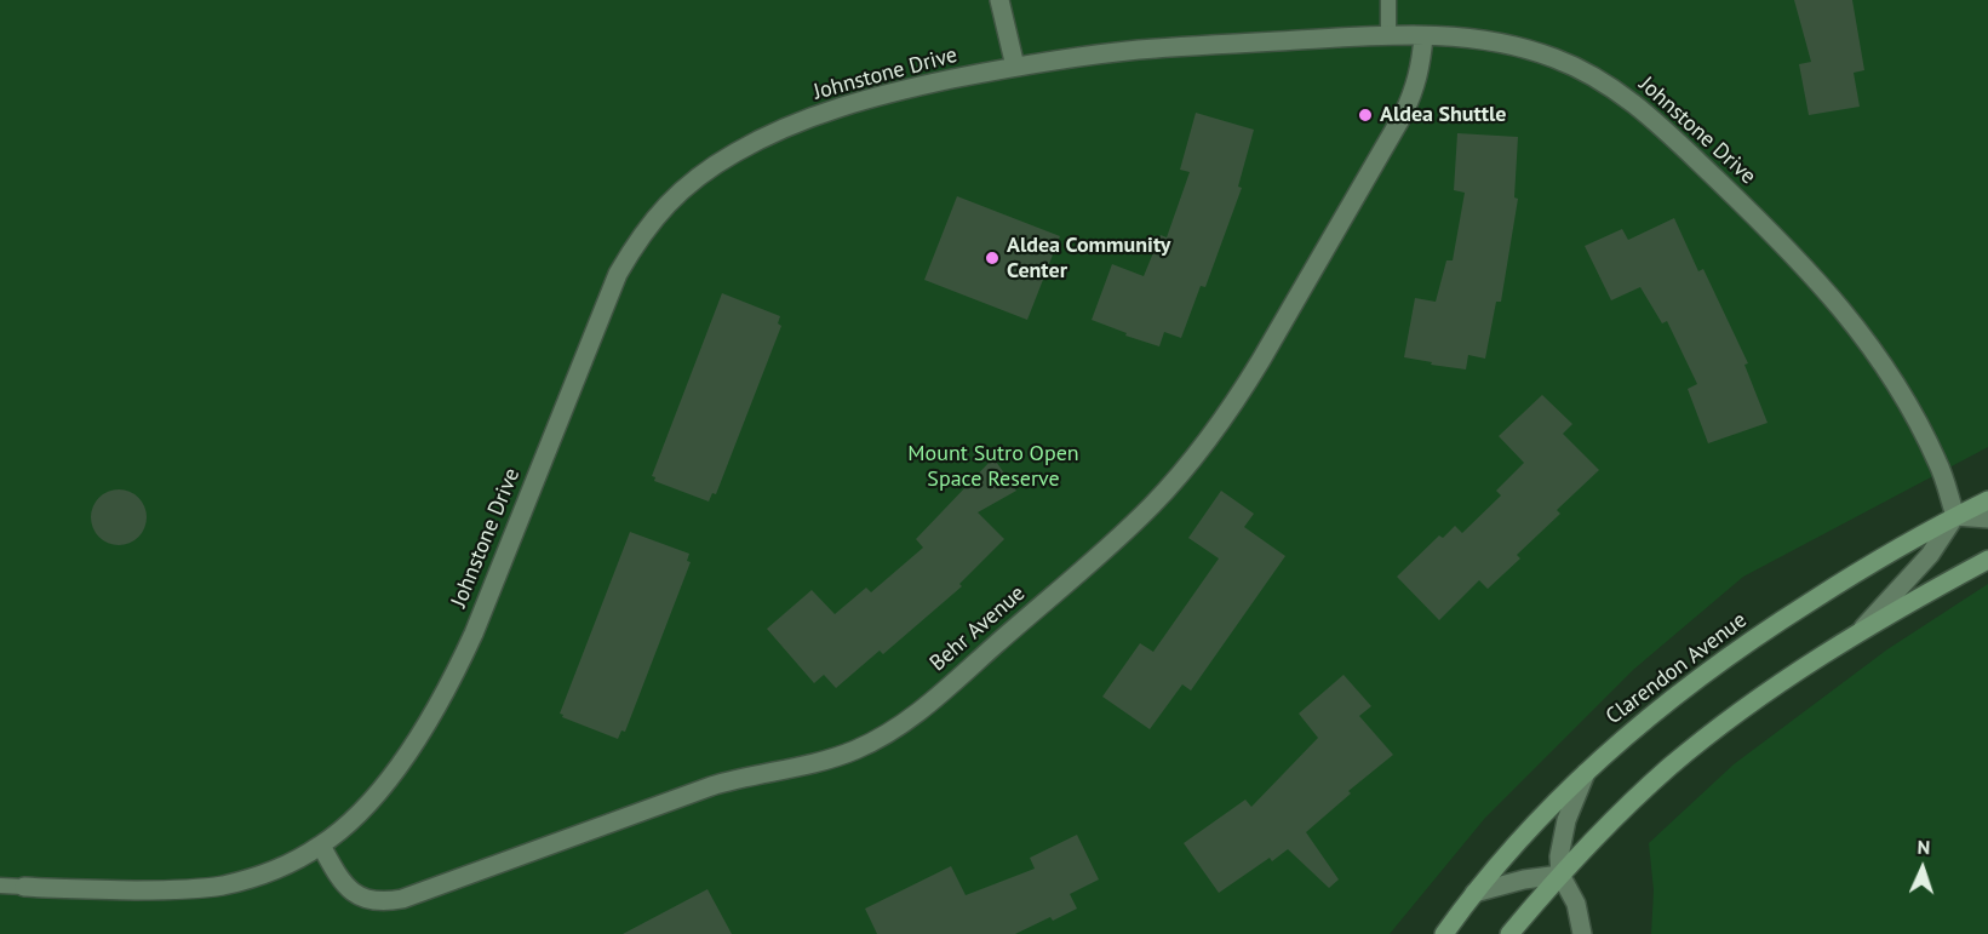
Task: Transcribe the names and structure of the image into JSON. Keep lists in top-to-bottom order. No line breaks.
{"streets":{"main road":["Clarendon Avenue"],"street":["Johnstone Drive","Behr Avenue"]},"crossings":[["Johnstone Drive","Behr Avenue"],["Johnstone Drive","Clarendon Avenue"]],"parks":["Mount Sutro Open Space Reserve"],"places":["Aldea Shuttle","Aldea Community Center"],"north":"top"}
